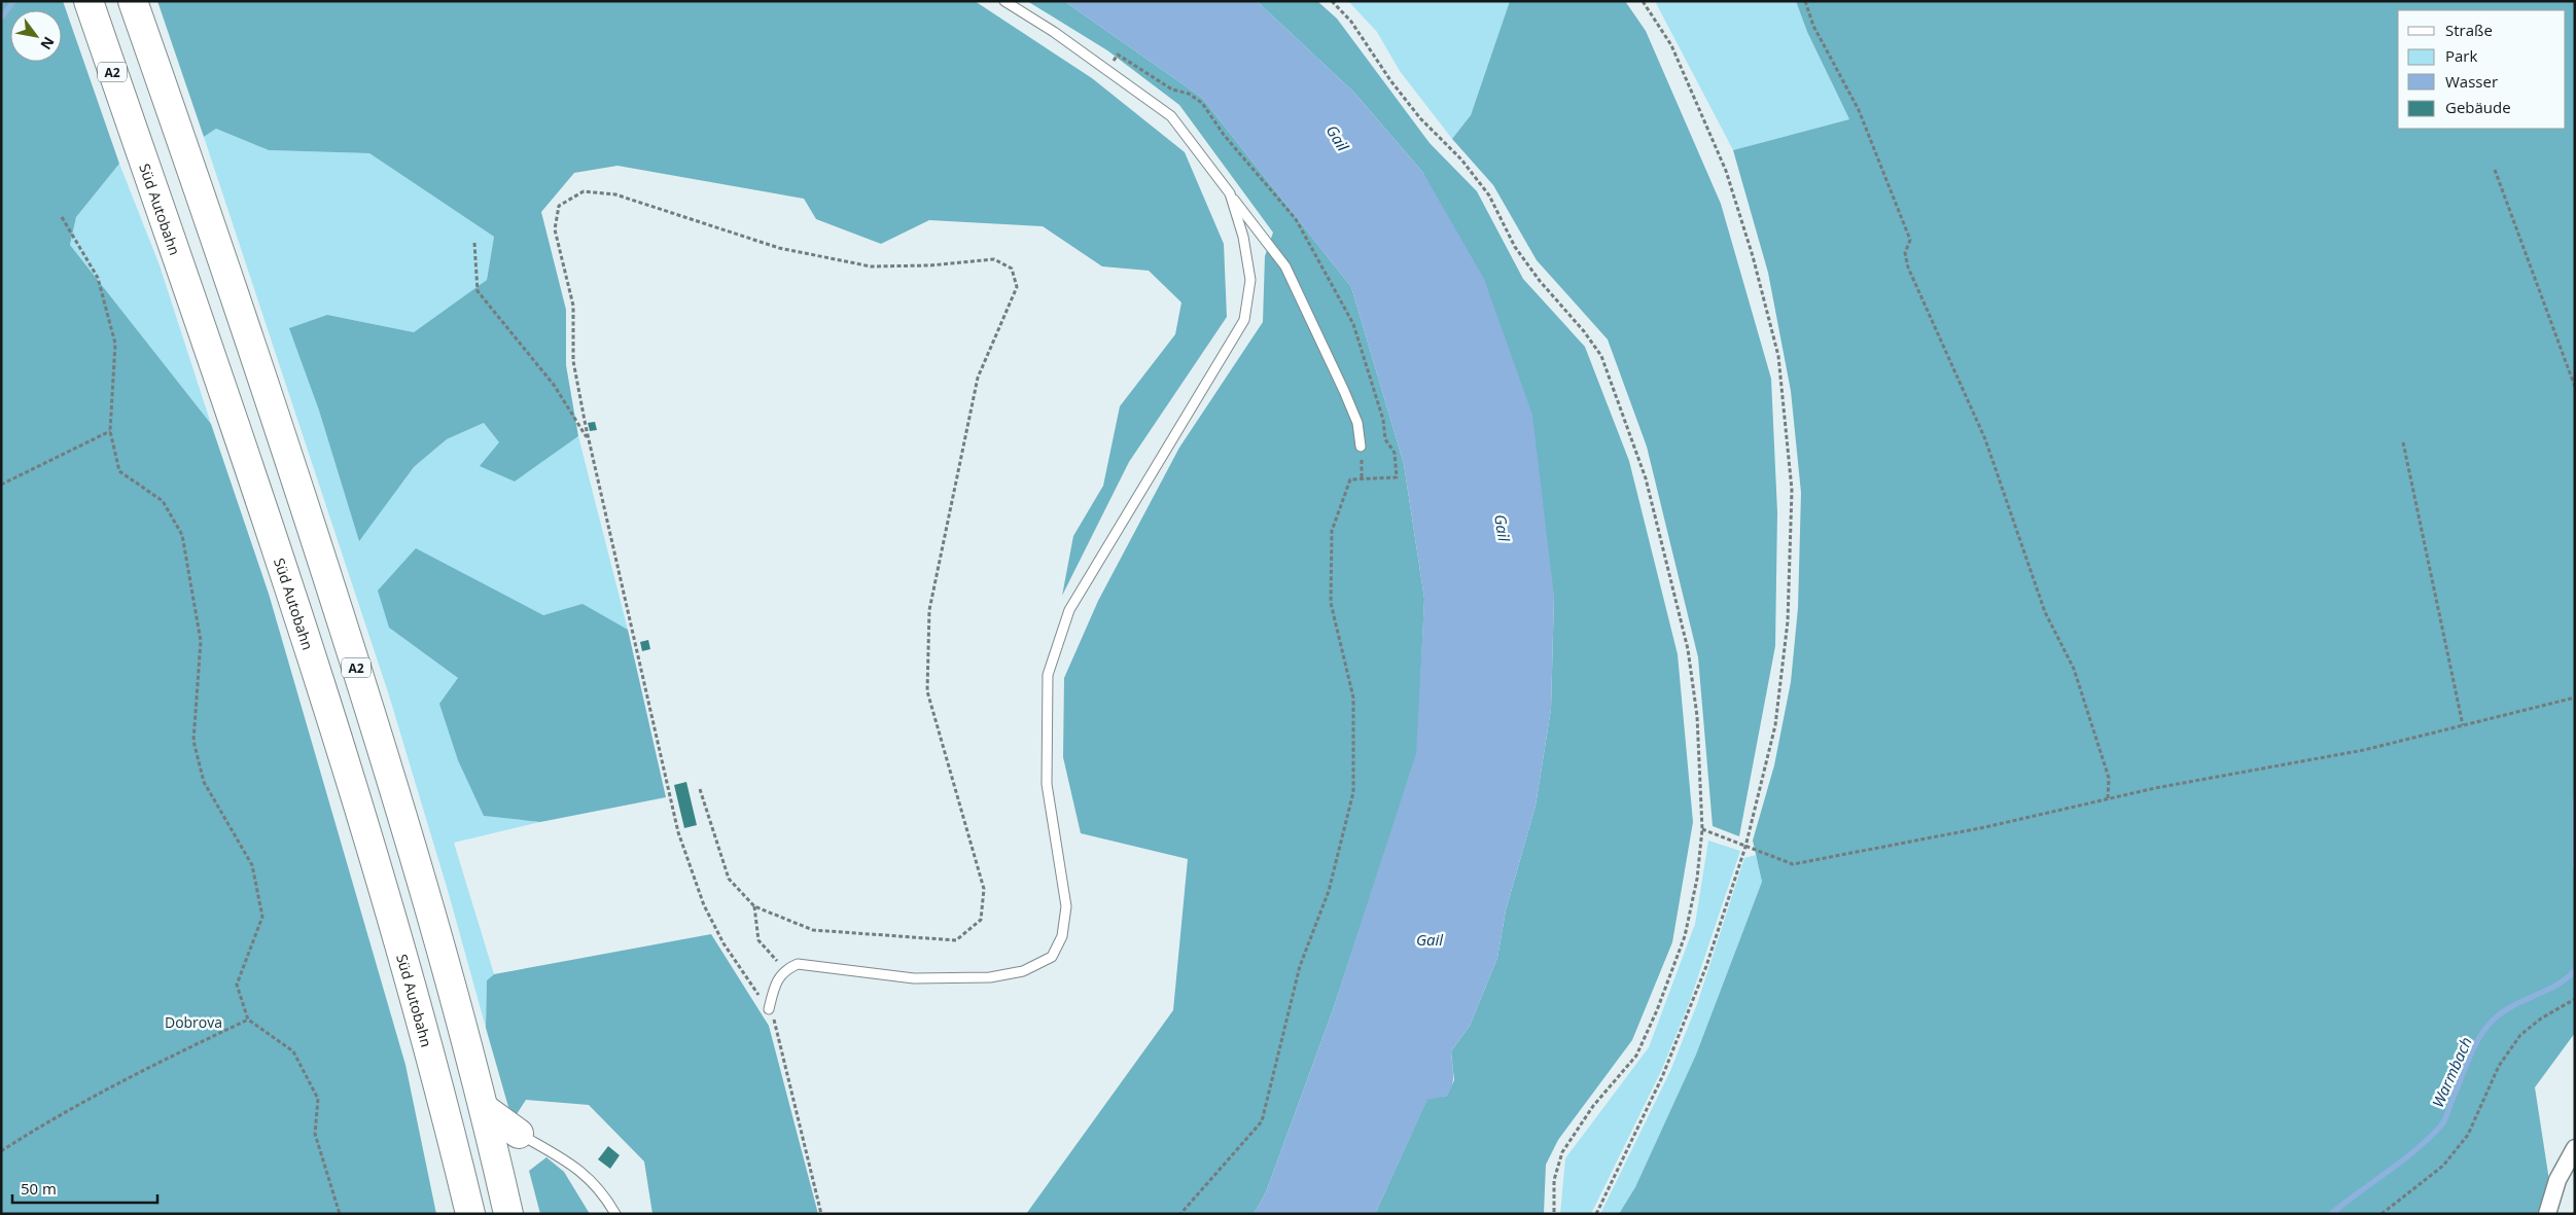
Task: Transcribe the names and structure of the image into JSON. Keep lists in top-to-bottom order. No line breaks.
{"streets":{"highway":["A2","Süd Autobahn"]},"water":["Gail","Warmbach"],"parks":["Dobrova"],"legend":["Straße","Park","Wasser","Gebäude"],"scale_bar":"50 m","north":"bottom right"}
